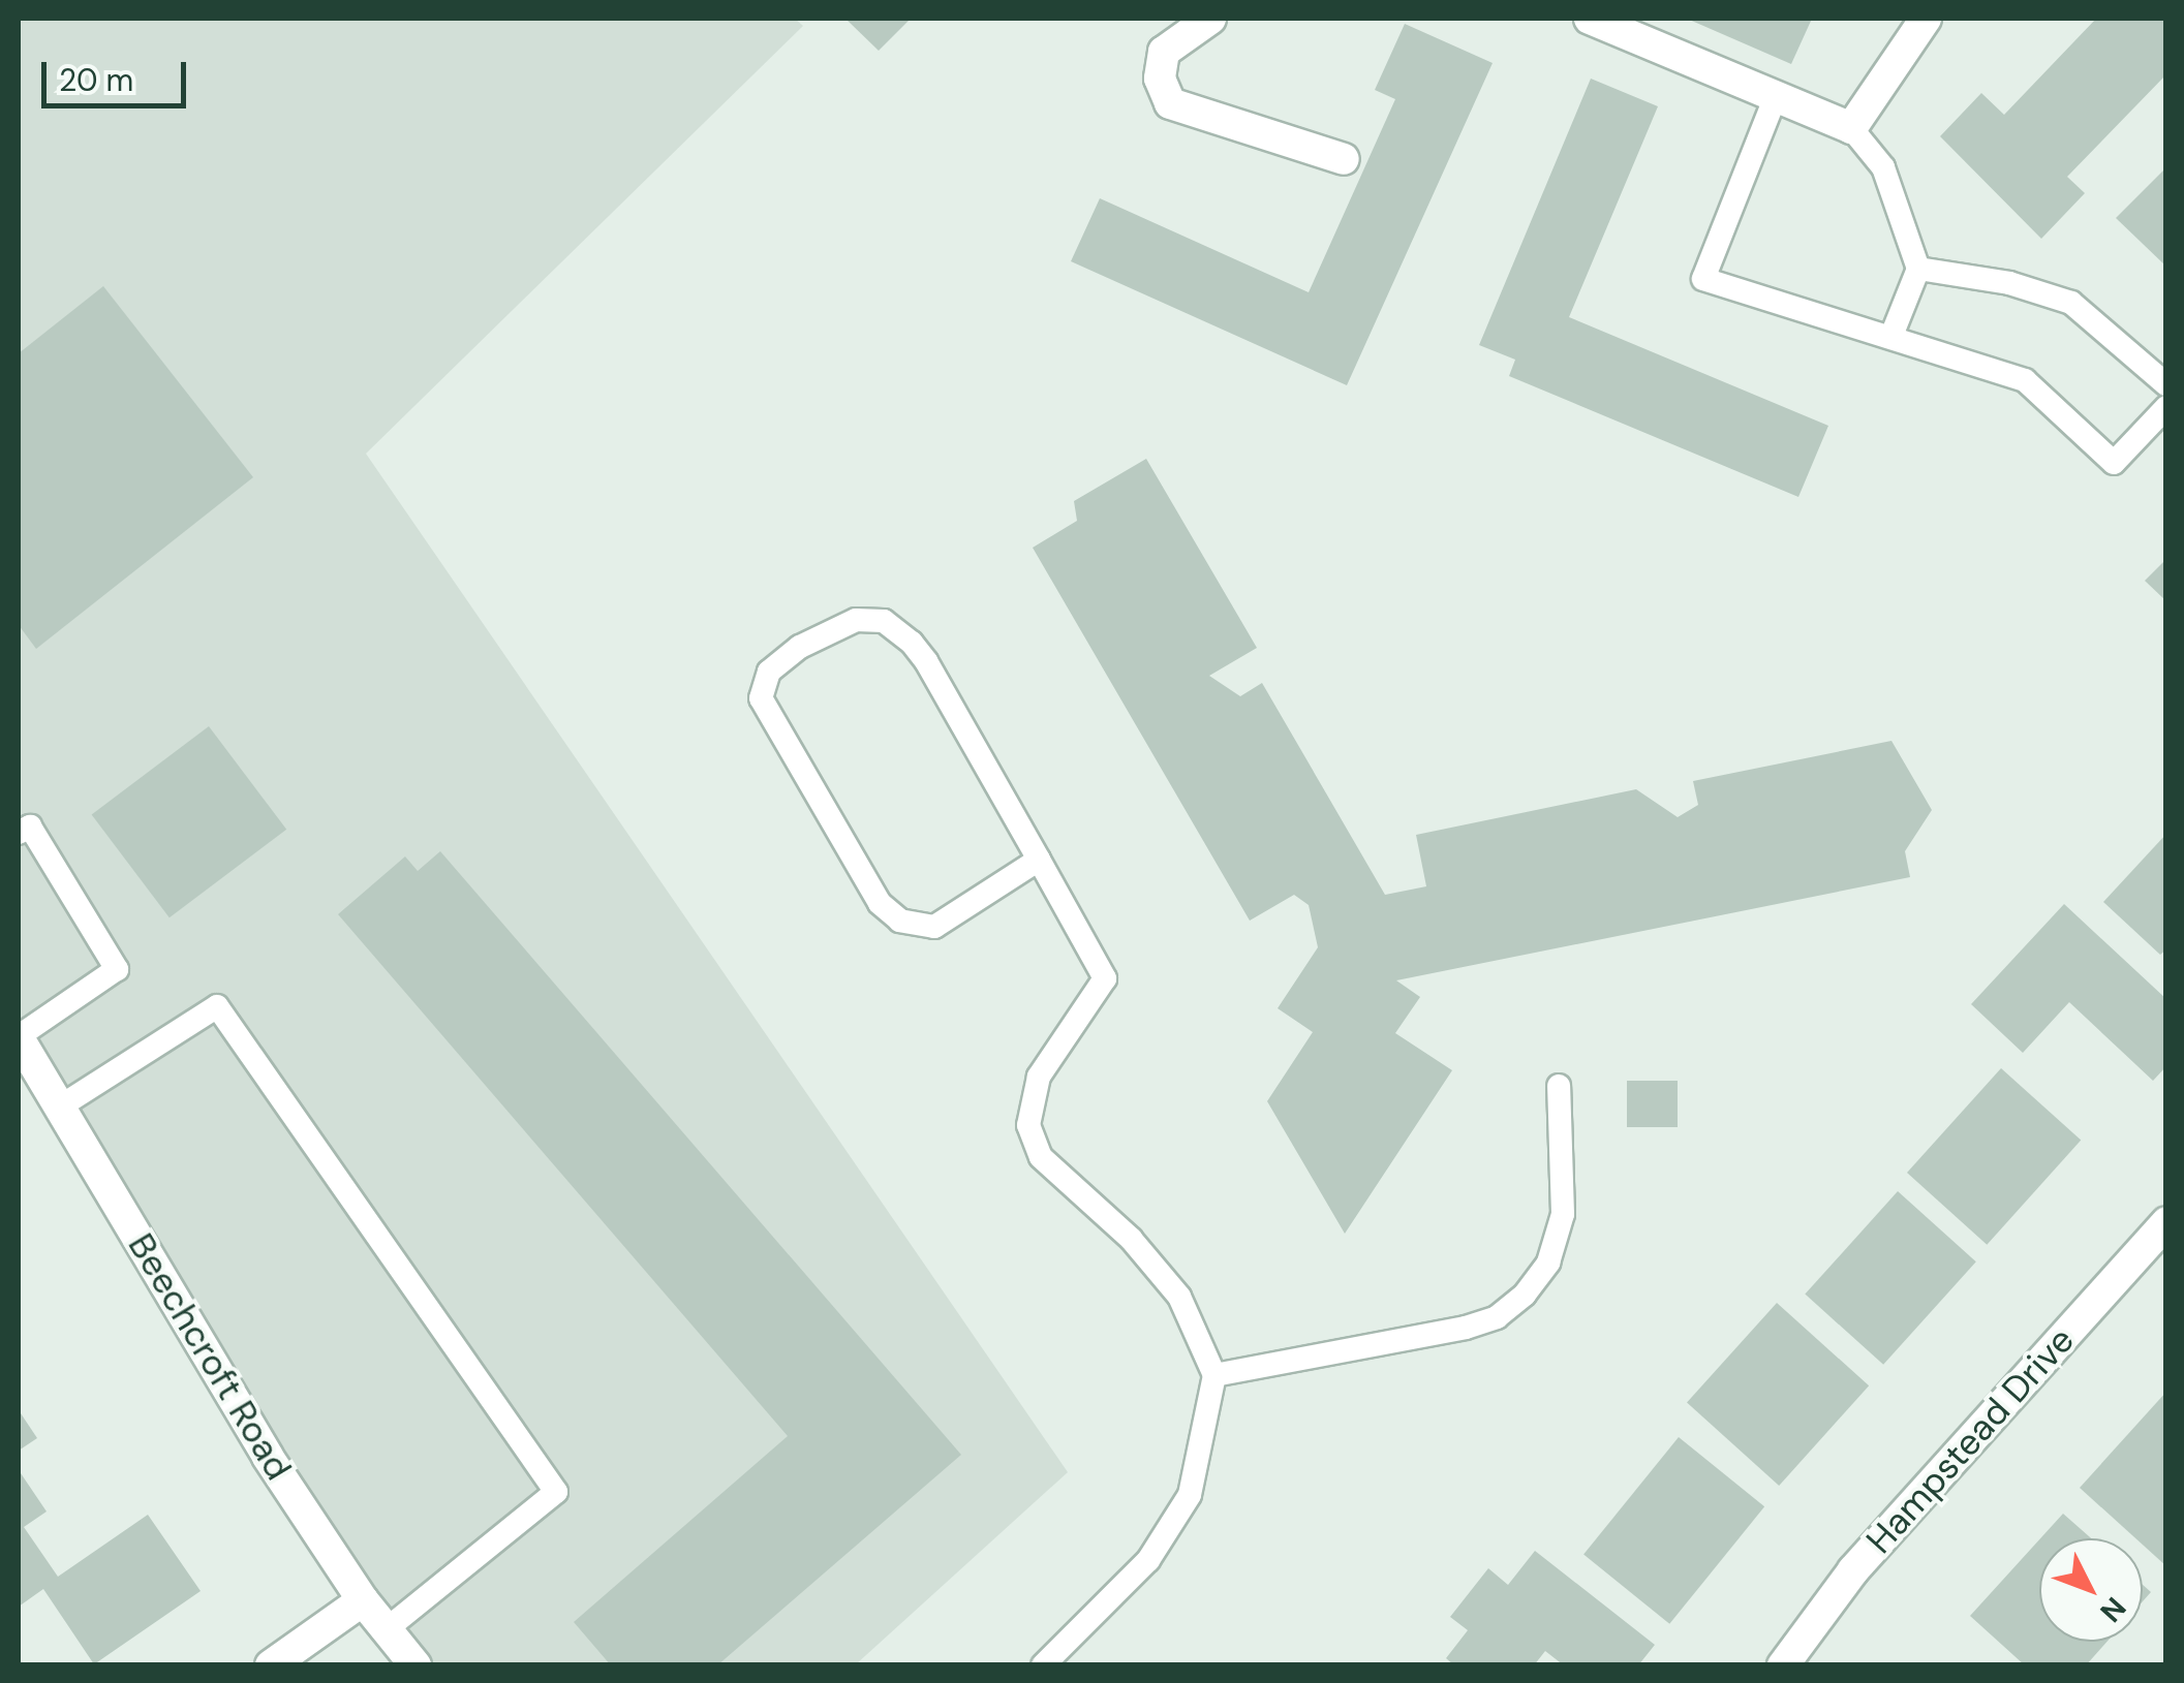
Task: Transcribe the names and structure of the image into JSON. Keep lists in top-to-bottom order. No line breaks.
{"streets":{"street":["Beechcroft Road","Hampstead Drive"]},"scale_bar":"20 m","north":"bottom right"}
